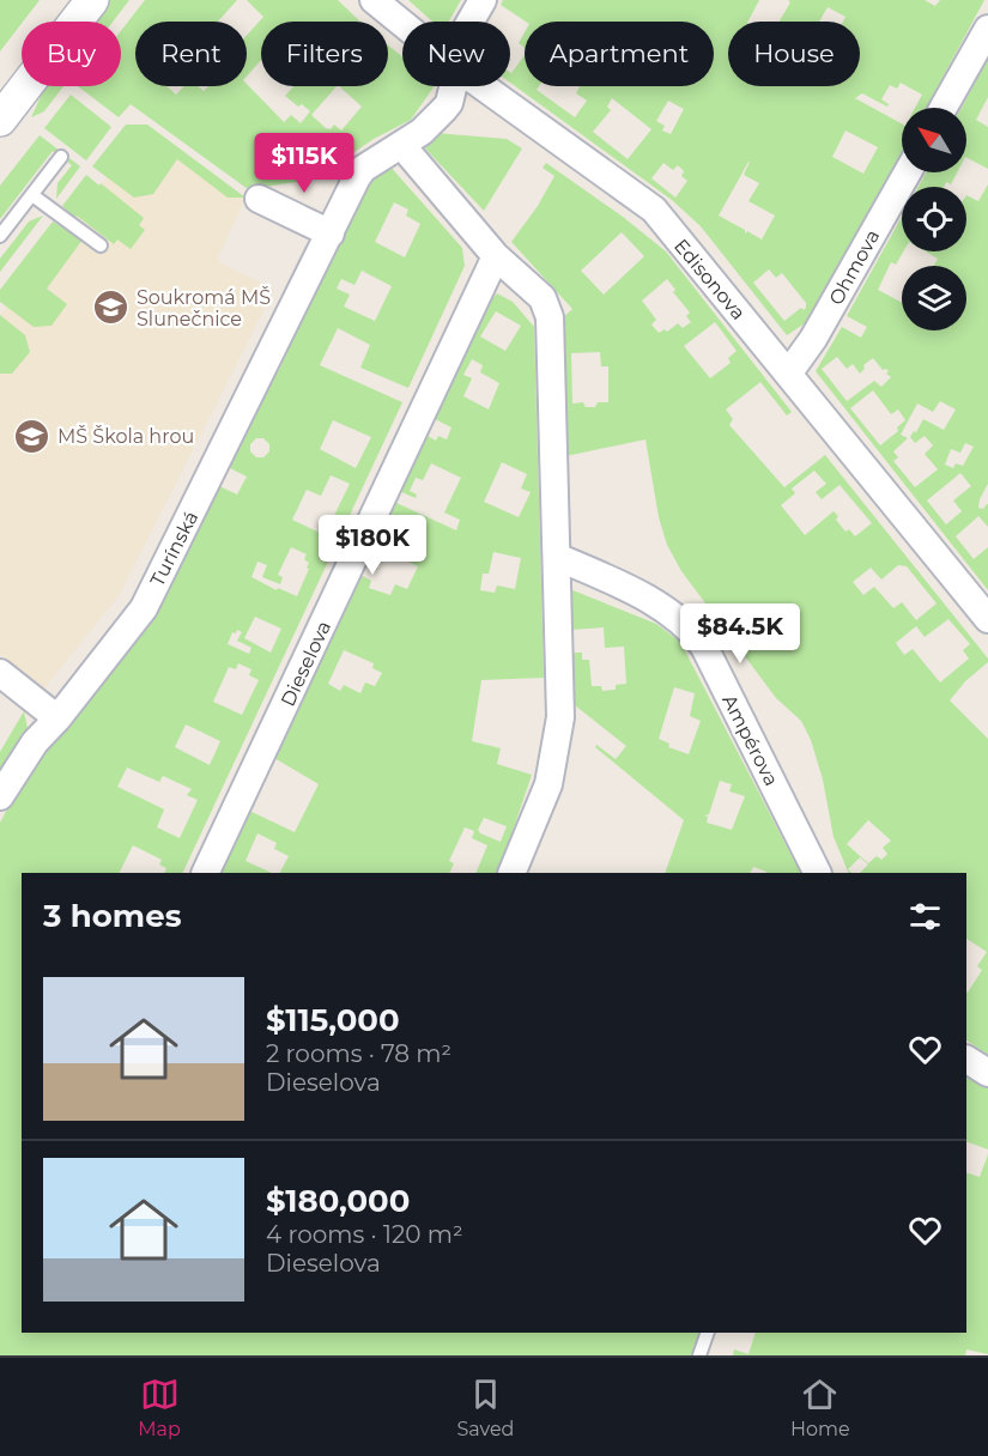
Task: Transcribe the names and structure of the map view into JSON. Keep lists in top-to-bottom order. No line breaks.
{"streets":{"street":["Ohmova","Edisonova","Turínská","Dieselova","Ampérova"]},"crossings":[["Ohmova","Edisonova"]],"places":{"school or university":["Soukromá MŠ Slunečnice","MŠ Škola hrou"]},"north":"top left","page":{"chip":["Buy","Rent","Filters","New","Apartment","House"],"price":["$115K","$180K","$84.5K"],"heading":"3 homes","list":[{"name":"$115,000","note":"2 rooms · 78 m² · Dieselova"},{"name":"$180,000","note":"4 rooms · 120 m² · Dieselova"}],"tabs":["Map","Saved","Home"]}}
